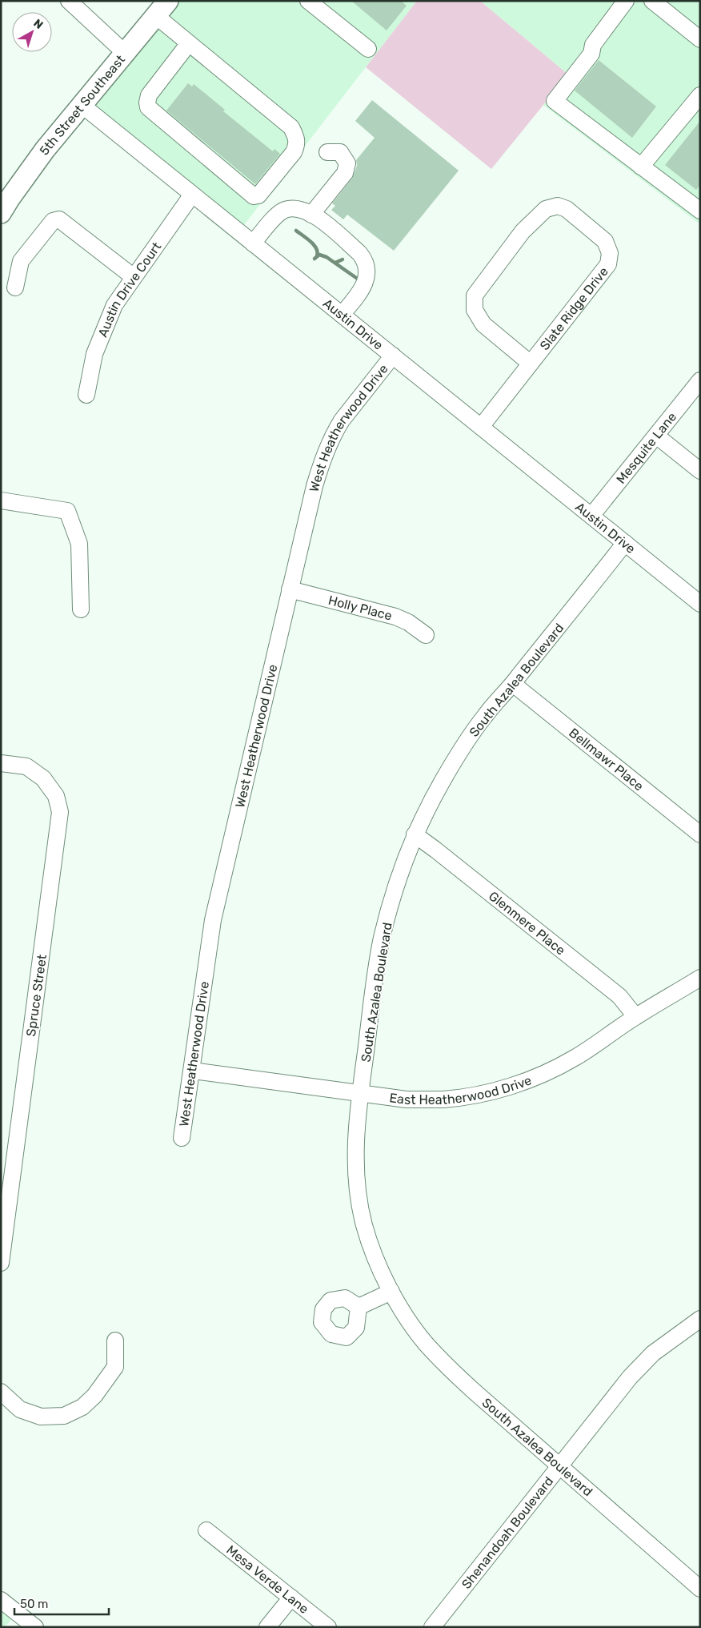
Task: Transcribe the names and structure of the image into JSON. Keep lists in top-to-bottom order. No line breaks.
{"streets":{"main road":["5th Street Southeast"],"street":["Austin Drive Court","Slate Ridge Drive","Austin Drive","West Heatherwood Drive","Mesquite Lane","Holly Place","South Azalea Boulevard","Bellmawr Place","Glenmere Place","Spruce Street","East Heatherwood Drive","Shenandoah Boulevard","Mesa Verde Lane"]},"crossings":[["5th Street Southeast","Austin Drive"],["Austin Drive Court","Austin Drive"],["Slate Ridge Drive","Austin Drive"],["Austin Drive","West Heatherwood Drive"],["Austin Drive","Mesquite Lane"],["Austin Drive","South Azalea Boulevard"],["West Heatherwood Drive","Holly Place"],["West Heatherwood Drive","East Heatherwood Drive"],["South Azalea Boulevard","Bellmawr Place"],["South Azalea Boulevard","Glenmere Place"],["South Azalea Boulevard","East Heatherwood Drive"],["South Azalea Boulevard","Shenandoah Boulevard"],["Glenmere Place","East Heatherwood Drive"]],"scale_bar":"50 m","north":"top right"}
